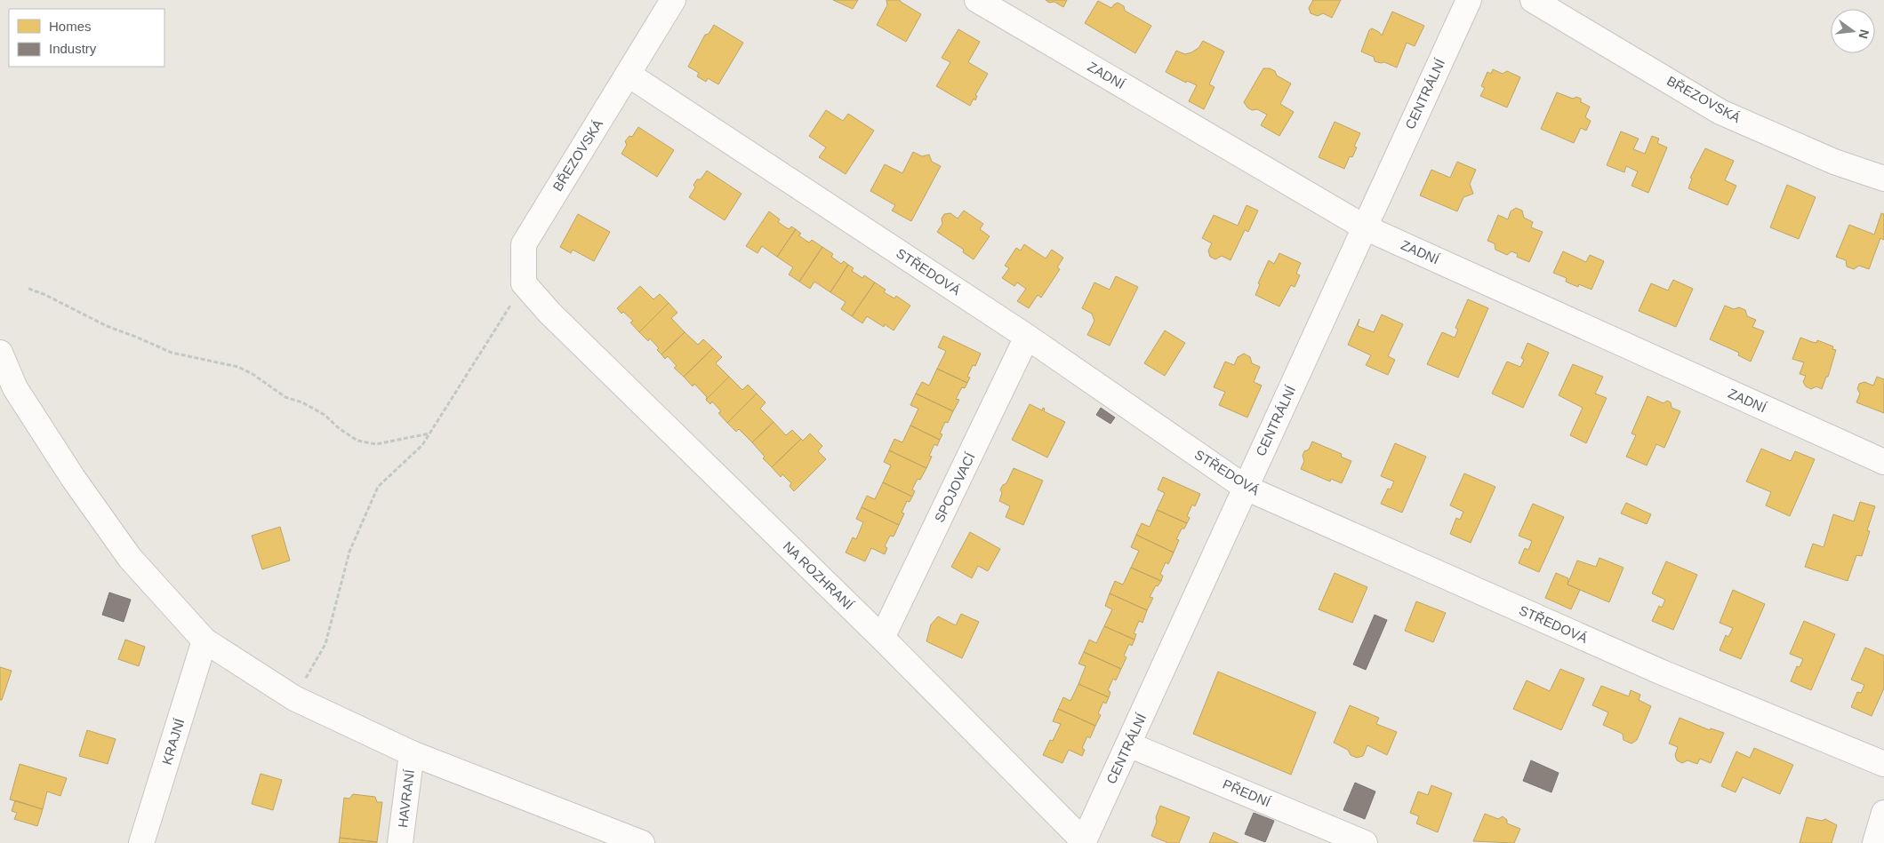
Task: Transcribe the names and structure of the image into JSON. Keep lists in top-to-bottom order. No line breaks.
{"streets":{"street":["ZADNÍ","CENTRÁLNÍ","BŘEZOVSKÁ","STŘEDOVÁ","SPOJOVACÍ","NA ROZHRANÍ","KRAJNÍ","PŘEDNÍ","HAVRANÍ"]},"crossings":[["ZADNÍ","CENTRÁLNÍ"],["CENTRÁLNÍ","STŘEDOVÁ"],["CENTRÁLNÍ","NA ROZHRANÍ"],["CENTRÁLNÍ","PŘEDNÍ"],["BŘEZOVSKÁ","STŘEDOVÁ"],["BŘEZOVSKÁ","NA ROZHRANÍ"],["STŘEDOVÁ","SPOJOVACÍ"],["SPOJOVACÍ","NA ROZHRANÍ"]],"legend":["Homes","Industry"],"north":"right"}
